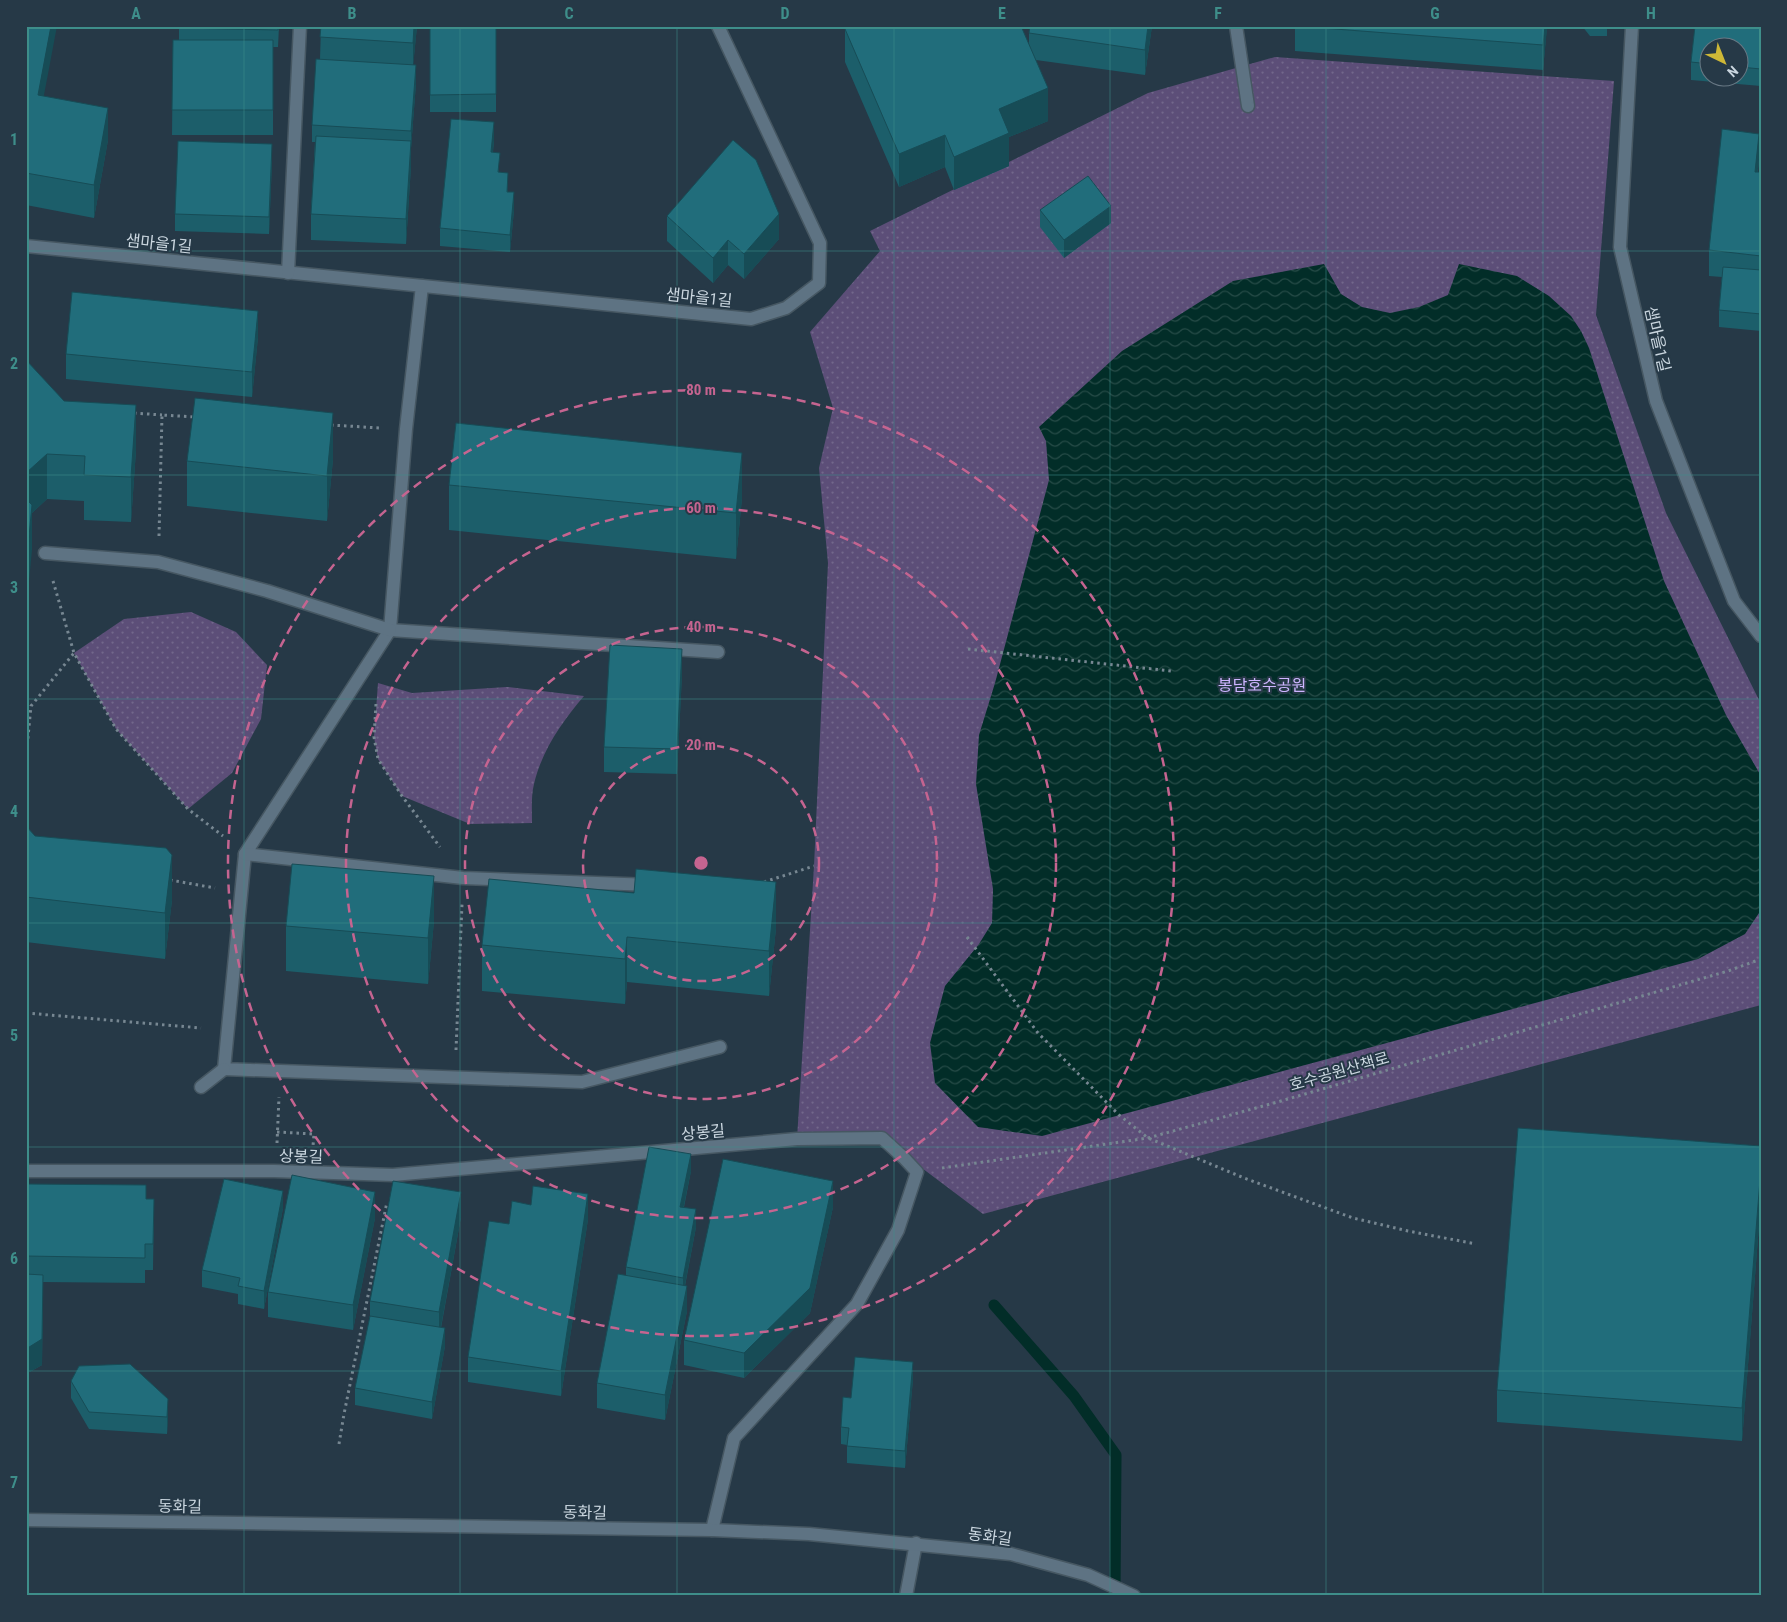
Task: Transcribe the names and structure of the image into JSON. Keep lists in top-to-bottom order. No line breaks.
{"streets":{"street":["샘마을1길","상봉길","동화길"],"path":["호수공원산책로"]},"crossings":[["호수공원산책로","상봉길"]],"parks":["봉담호수공원"],"north":"bottom right","grid":{"columns":["A","B","C","D","E","F","G","H"],"rows":["1","2","3","4","5","6","7"]},"rings":["80 m","60 m","40 m","20 m"]}
